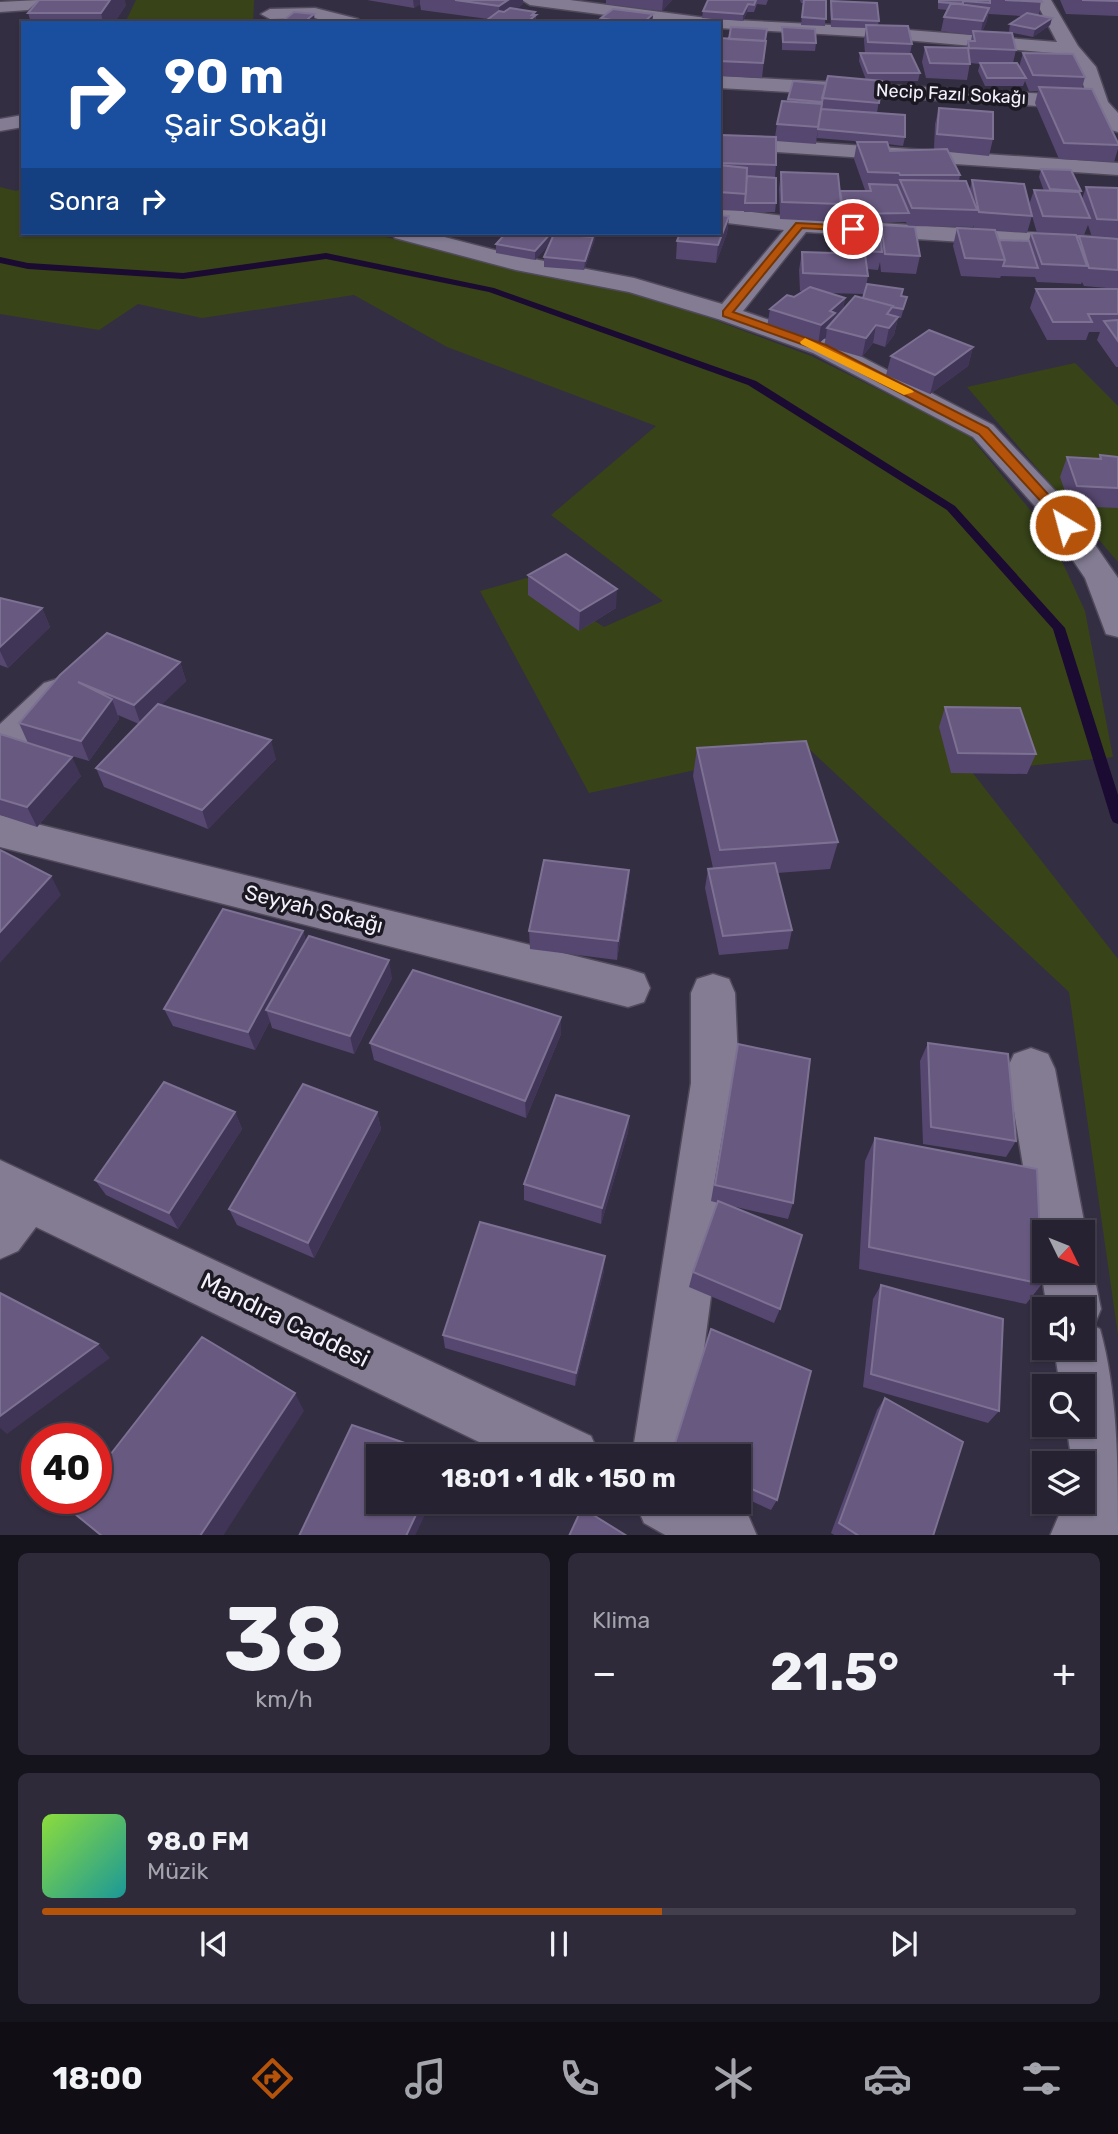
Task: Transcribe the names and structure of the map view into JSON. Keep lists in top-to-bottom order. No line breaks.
{"streets":{"street":["Necip Fazıl Sokağı","Seyyah Sokağı","Mandıra Caddesi"]},"north":"bottom right","page":{"turn":["90 m","Şair Sokağı"],"then":"Sonra","limit":"40","trip":"18:01 · 1 dk · 150 m","tile":[["38","km/h"],"Klima"],"heat":["−","21.5°","+"],"song":["98.0 FM","Müzik"],"tabs":"18:00"}}
